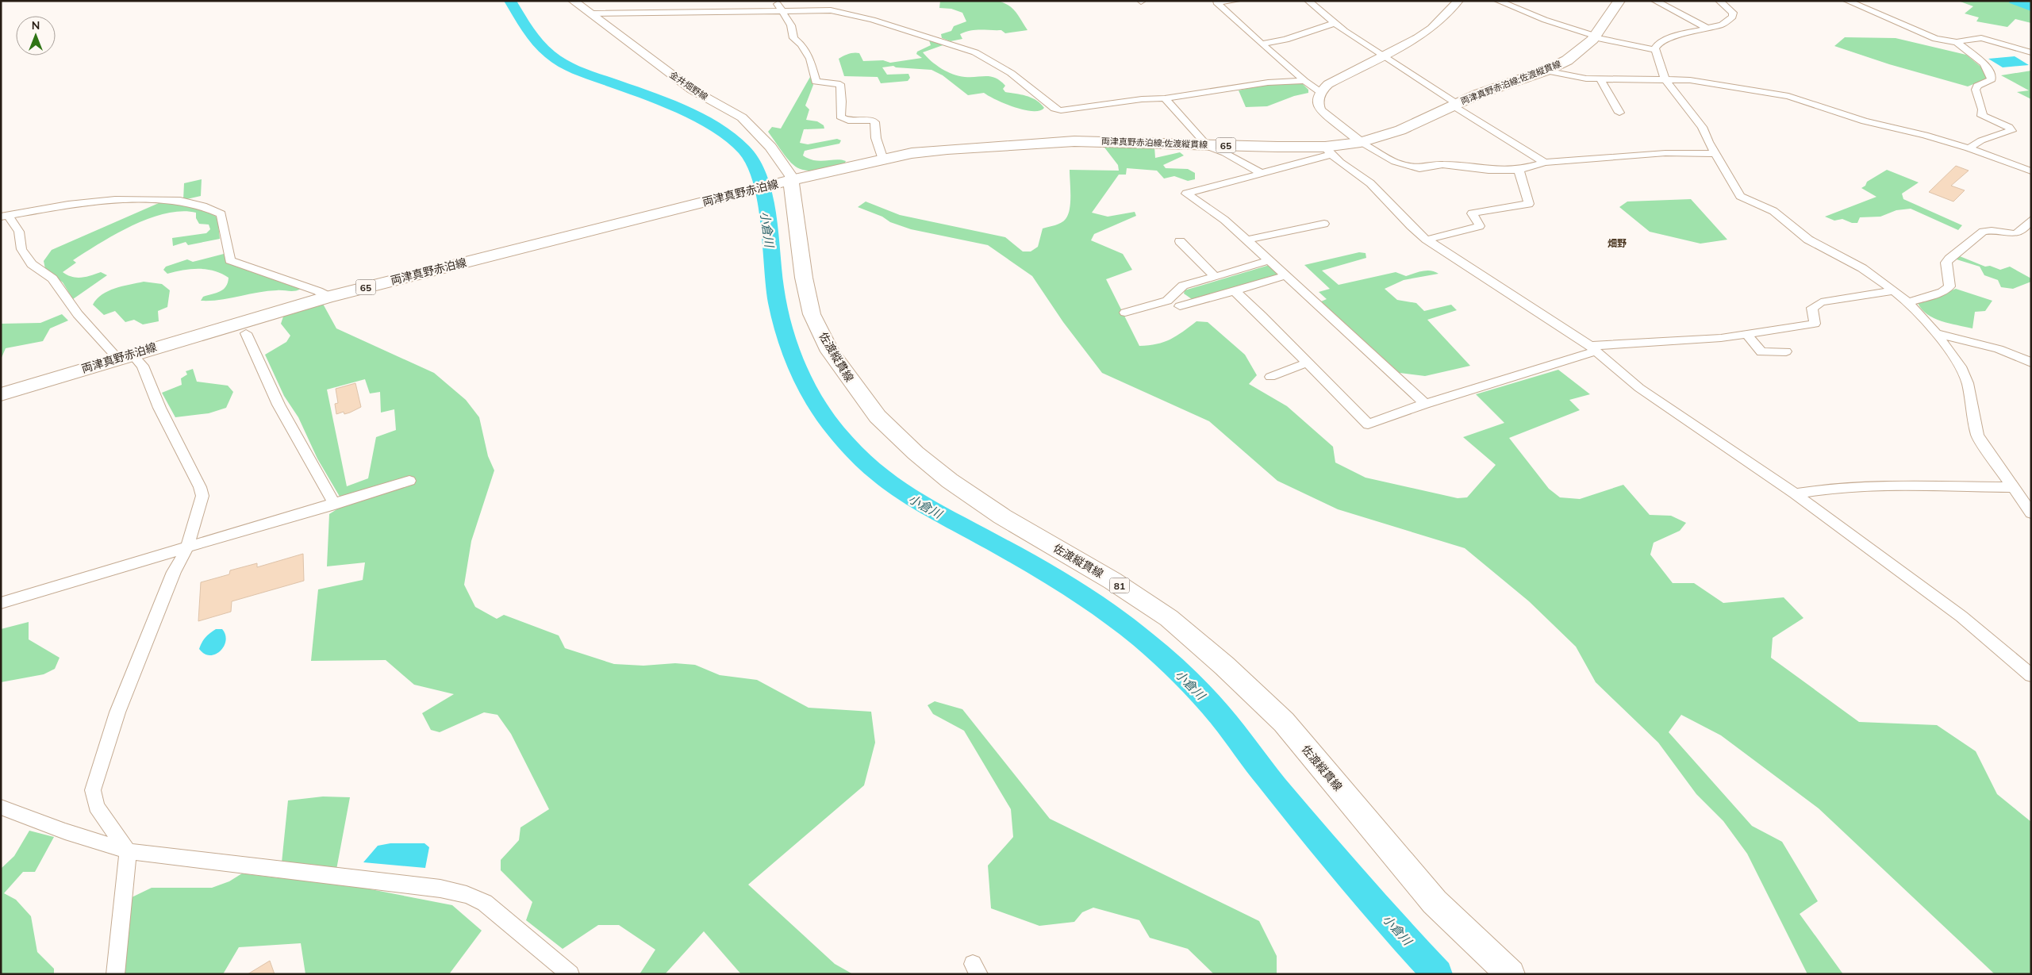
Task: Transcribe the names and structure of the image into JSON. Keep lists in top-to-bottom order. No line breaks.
{"streets":{"main road":["両津真野赤泊線;佐渡縦貫線","金井畑野線","65","両津真野赤泊線","佐渡縦貫線","81"]},"crossings":[["両津真野赤泊線;佐渡縦貫線","金井畑野線"],["両津真野赤泊線;佐渡縦貫線","両津真野赤泊線"],["両津真野赤泊線;佐渡縦貫線","佐渡縦貫線"],["金井畑野線","両津真野赤泊線"],["金井畑野線","佐渡縦貫線"],["両津真野赤泊線","佐渡縦貫線"]],"districts":["畑野"],"water":["小倉川"],"north":"top"}
